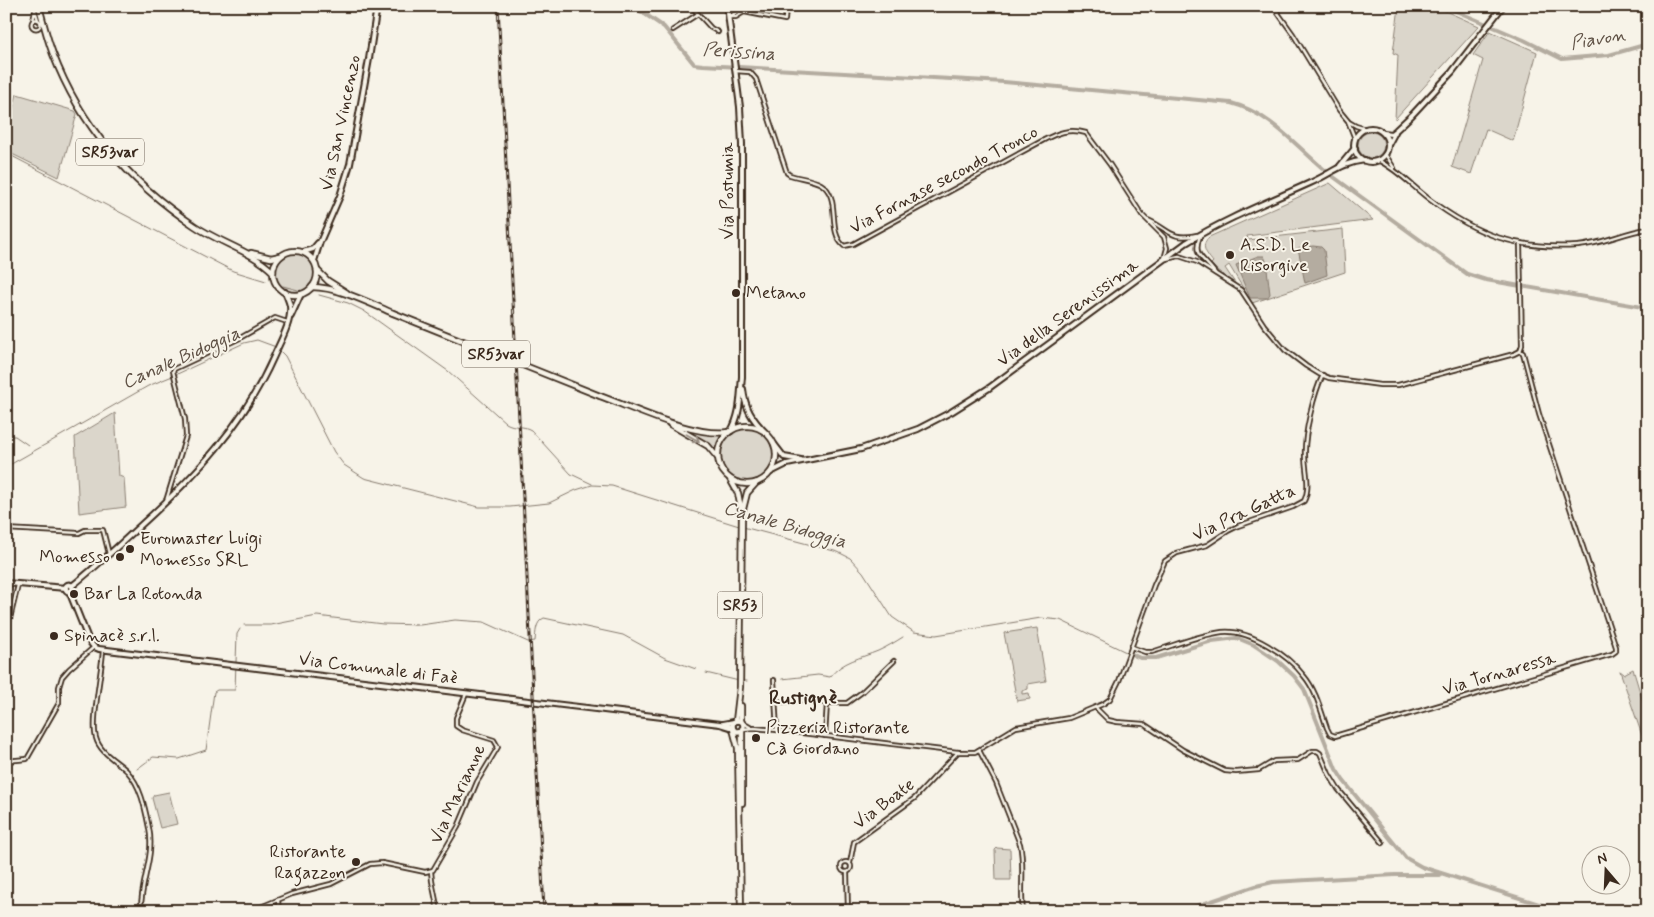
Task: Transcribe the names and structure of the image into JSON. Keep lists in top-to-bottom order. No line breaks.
{"streets":{"main road":["Via San Vincenzo","SR53var","Via Postumia","Via della Serenissima","SR53","Via Comunale di Faè"],"street":["Via Fornase secondo Tronco","Via Pra Gatta","Via Tornaressa","Via Marianne","Via Boate"]},"crossings":[["Via San Vincenzo","SR53var"],["SR53var","Via Postumia"],["SR53var","Via della Serenissima"],["SR53var","SR53"],["Via Fornase secondo Tronco","Via Postumia"],["Via Fornase secondo Tronco","Via della Serenissima"],["Via Postumia","Via della Serenissima"],["Via Postumia","SR53"],["Via della Serenissima","SR53"],["Via Pra Gatta","SR53"],["Via Pra Gatta","Via Comunale di Faè"],["Via Pra Gatta","Via Tornaressa"],["Via Pra Gatta","Via Boate"],["SR53","Via Comunale di Faè"],["Via Comunale di Faè","Via Marianne"]],"districts":["Rustignè"],"water":["Piavon","Perissina","Canale Bidoggia"],"places":["A.S.D. Le Risorgive","Metano","Euromaster Luigi Momesso SRL","Momesso","Bar La Rotonda","Spinacè s.r.l.","Pizzeria Ristorante Cà Giordano","Ristorante Ragazzon"],"north":"top"}
